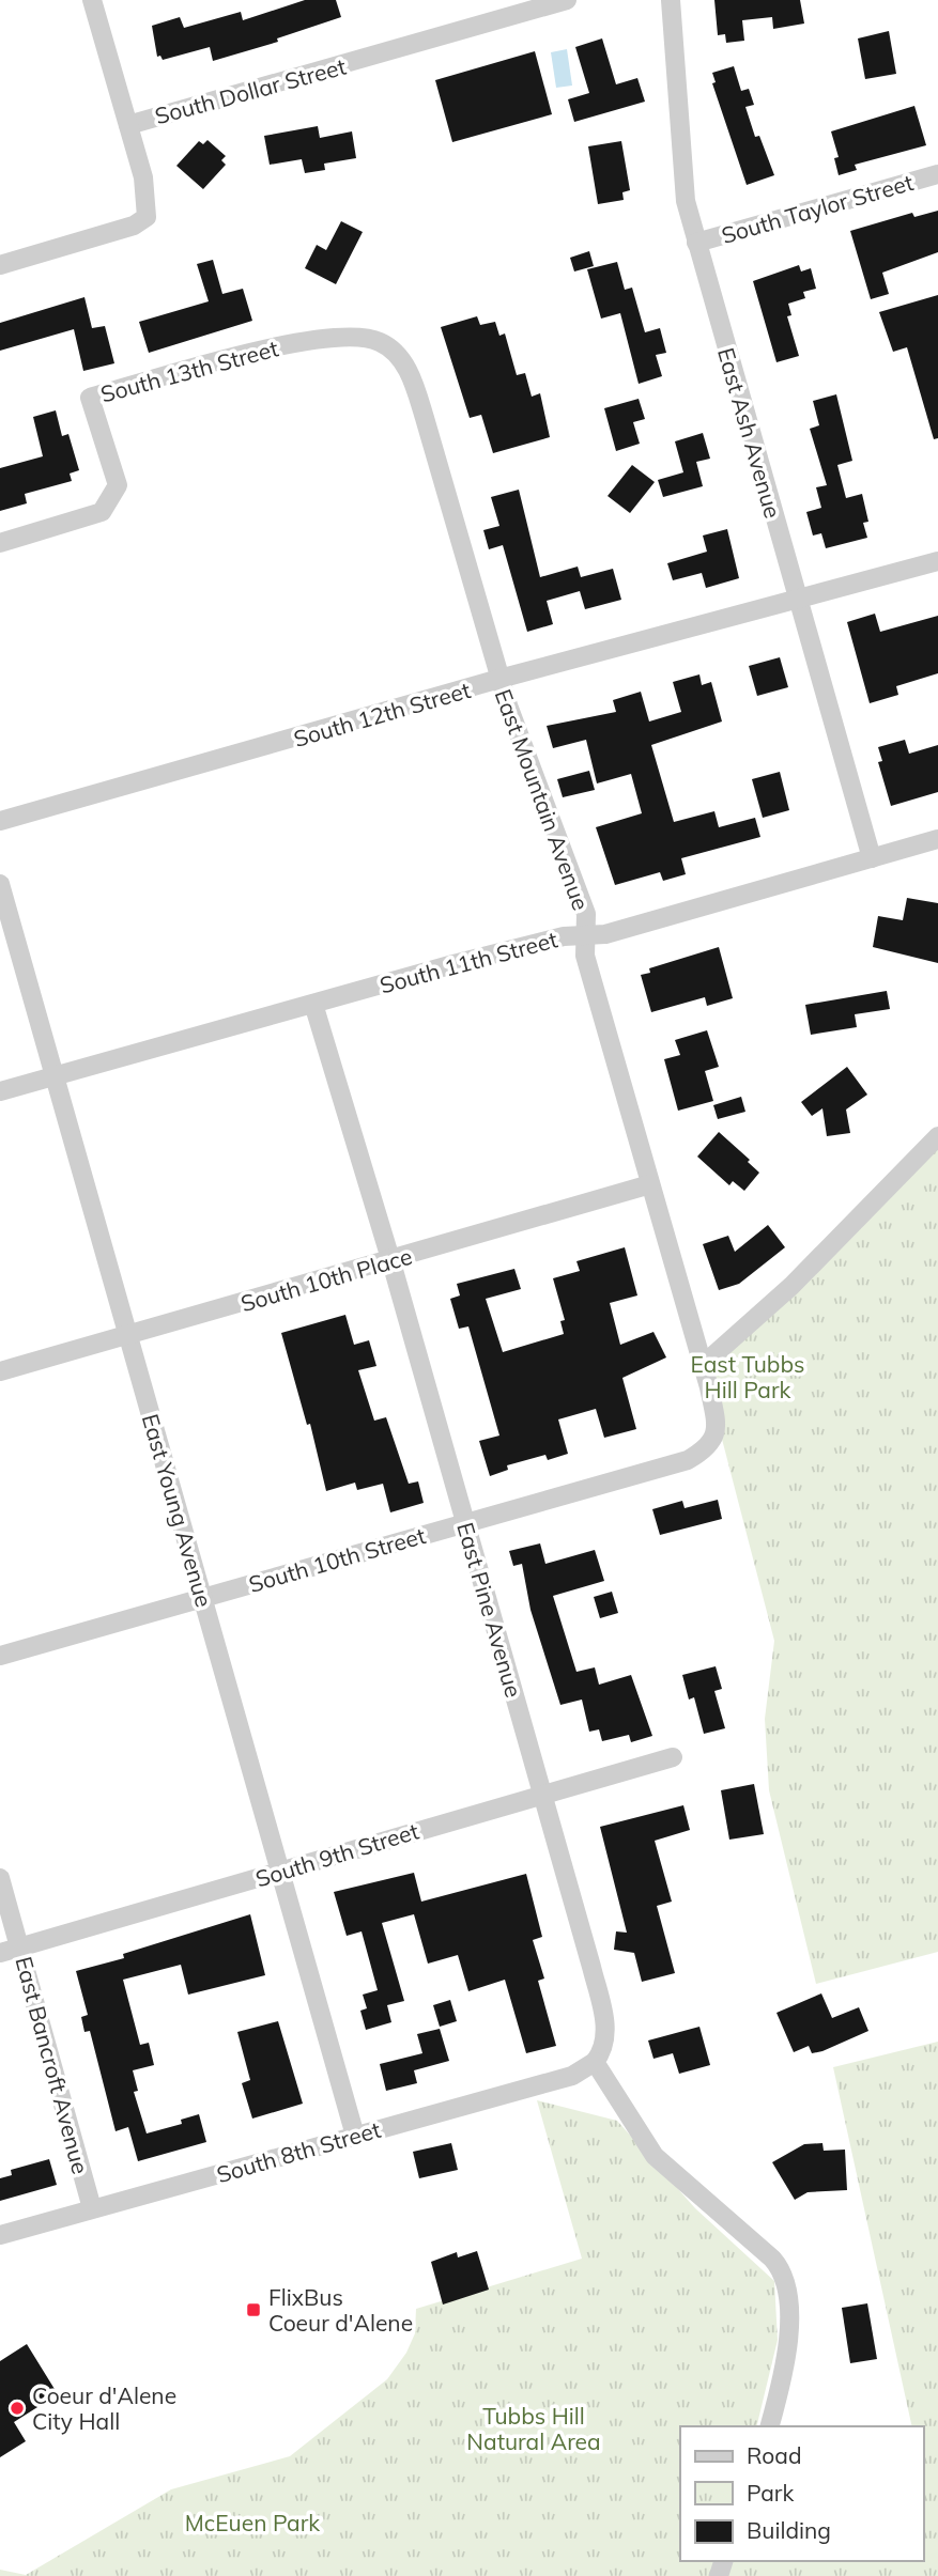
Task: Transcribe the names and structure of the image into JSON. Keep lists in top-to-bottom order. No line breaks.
{"streets":{"street":["South Dollar Street","South Taylor Street","South 13th Street","East Ash Avenue","South 12th Street","East Mountain Avenue","South 11th Street","South 10th Place","East Young Avenue","South 10th Street","East Pine Avenue","South 9th Street","East Bancroft Avenue","South 8th Street"]},"crossings":[["South Taylor Street","East Ash Avenue"],["South 13th Street","East Mountain Avenue"],["East Ash Avenue","South 12th Street"],["East Ash Avenue","South 11th Street"],["South 12th Street","East Mountain Avenue"],["East Mountain Avenue","South 11th Street"],["East Mountain Avenue","South 10th Place"],["East Mountain Avenue","South 10th Street"],["South 11th Street","East Young Avenue"],["South 11th Street","East Pine Avenue"],["South 10th Place","East Young Avenue"],["South 10th Place","East Pine Avenue"],["East Young Avenue","South 10th Street"],["East Young Avenue","South 9th Street"],["East Young Avenue","South 8th Street"],["South 10th Street","East Pine Avenue"],["East Pine Avenue","South 9th Street"],["East Pine Avenue","South 8th Street"],["South 9th Street","East Bancroft Avenue"],["East Bancroft Avenue","South 8th Street"]],"parks":["East Tubbs Hill Park","Tubbs Hill Natural Area","McEuen Park"],"places":{"transit":["FlixBus Coeur d'Alene"],"other":["Coeur d'Alene City Hall"]},"legend":["Road","Park","Building"]}
